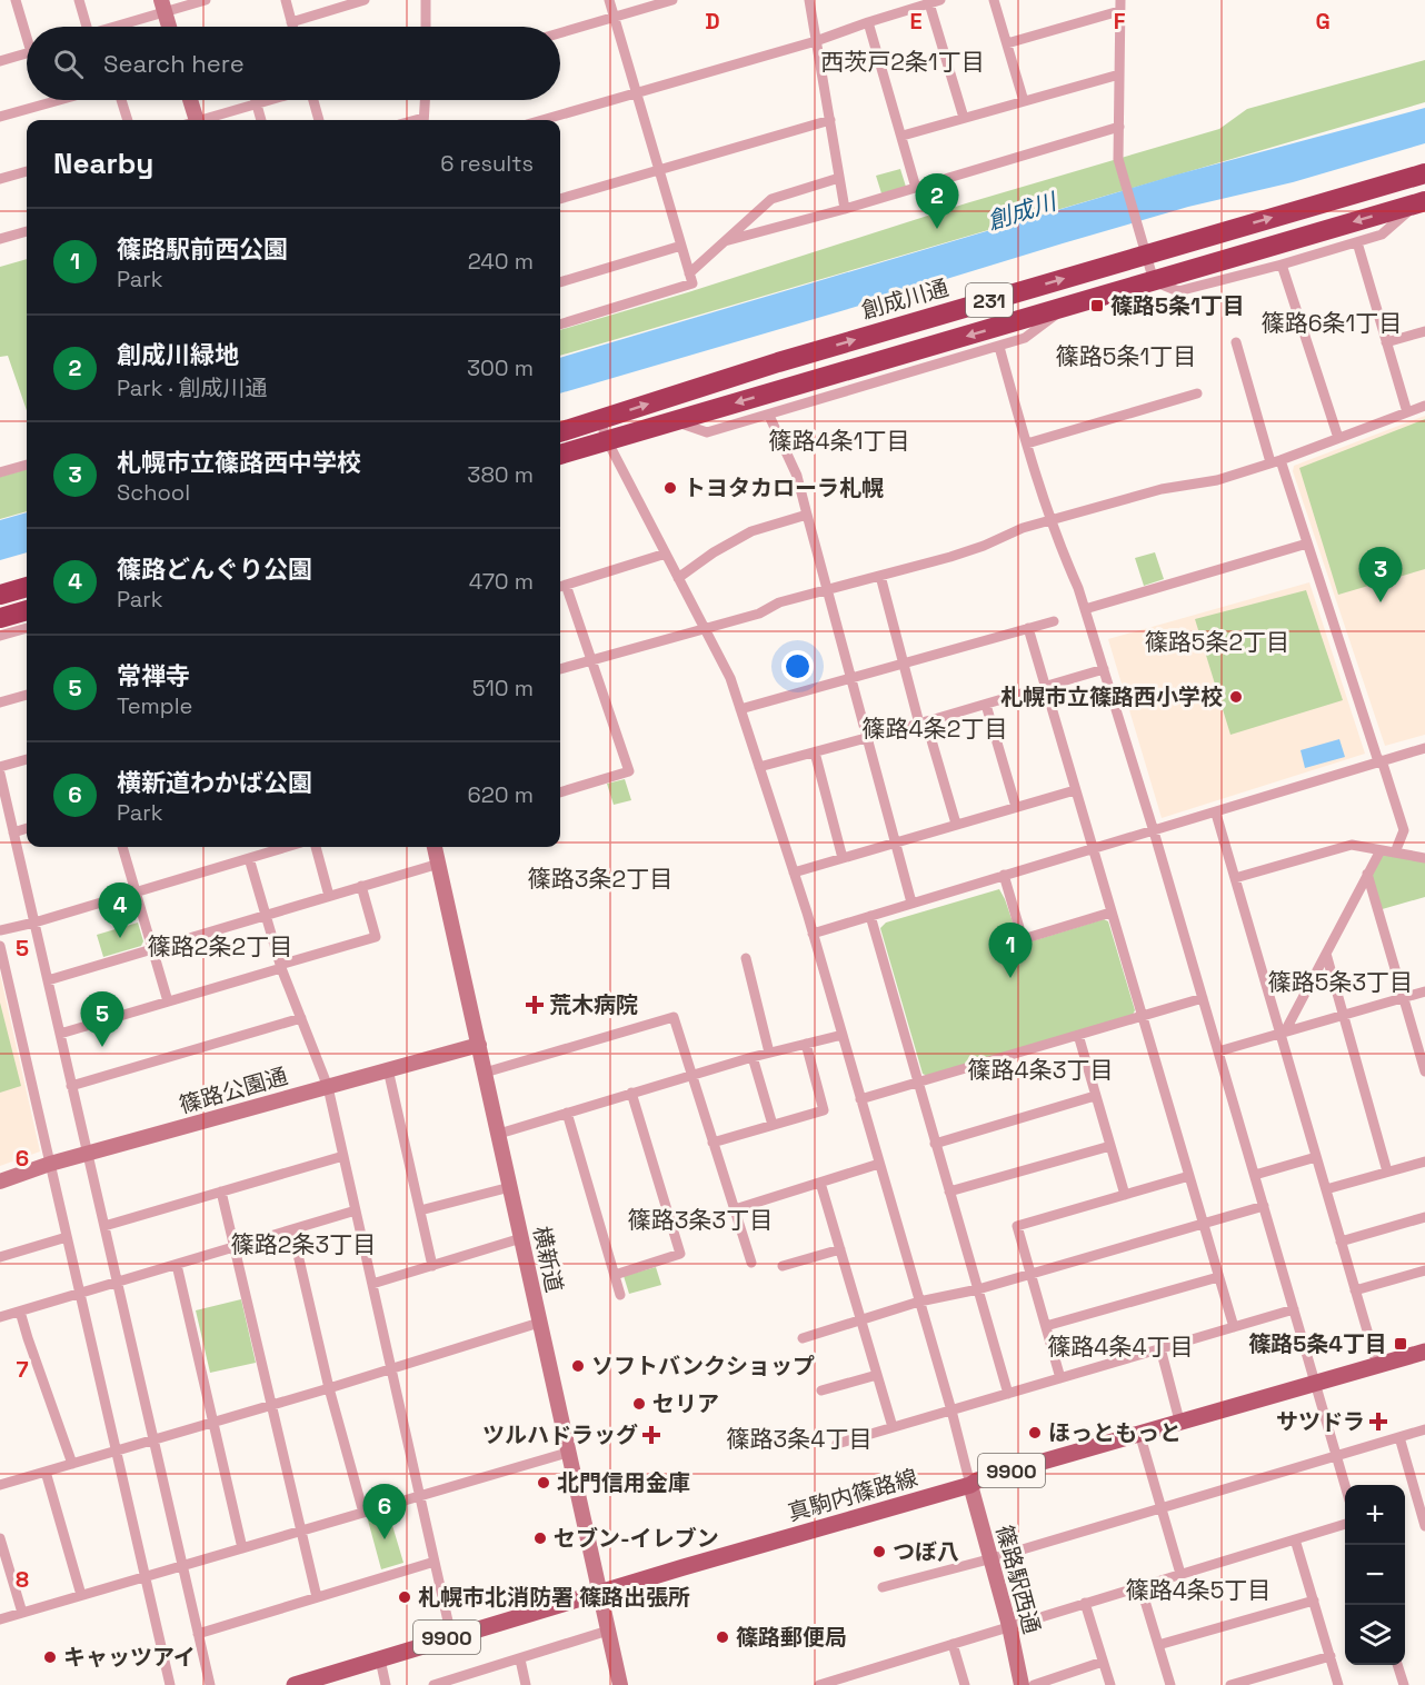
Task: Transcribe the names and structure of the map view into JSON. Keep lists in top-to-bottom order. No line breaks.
{"streets":{"highway":["創成川通","231"],"main road":["9900","真駒内篠路線"],"street":["篠路公園通","横新道","篠路駅西通"]},"crossings":[["篠路公園通","横新道"],["横新道","真駒内篠路線"],["真駒内篠路線","篠路駅西通"]],"districts":["西茨戸2条1丁目","篠路6条1丁目","篠路5条1丁目","篠路4条1丁目","篠路5条2丁目","篠路4条2丁目","篠路3条2丁目","篠路2条2丁目","篠路5条3丁目","篠路4条3丁目","篠路3条3丁目","篠路2条3丁目","篠路4条4丁目","篠路3条4丁目","篠路4条5丁目"],"water":["創成川"],"places":{"transit":["篠路5条1丁目","篠路5条4丁目"],"other":["トヨタカローラ札幌","札幌市立篠路西小学校","ソフトバンクショップ","セリア","ほっともっと","北門信用金庫","セブン-イレブン","つぼ八","札幌市北消防署 篠路出張所","篠路郵便局","キャッツアイ"],"health":["荒木病院","サツドラ","ツルハドラッグ"]},"page":{"search":"Search here","heading":["Nearby","6 results"],"pins":["2","3","4","1","5","6"],"list":[{"mark":"1","name":"篠路駅前西公園","note":"Park","value":"240 m"},{"mark":"2","name":"創成川緑地","note":"Park · 創成川通","value":"300 m"},{"mark":"3","name":"札幌市立篠路西中学校","note":"School","value":"380 m"},{"mark":"4","name":"篠路どんぐり公園","note":"Park","value":"470 m"},{"mark":"5","name":"常禅寺","note":"Temple","value":"510 m"},{"mark":"6","name":"横新道わかば公園","note":"Park","value":"620 m"}],"map_buttons":["+","−"]},"grid":{"columns":["D","E","F","G"],"rows":["5","6","7","8"]}}
